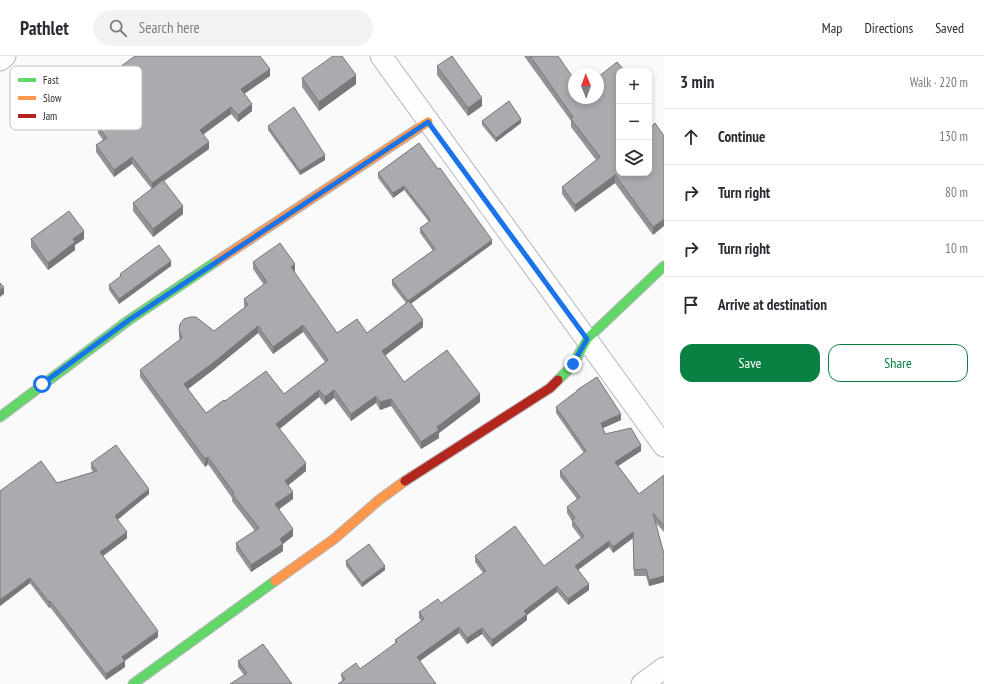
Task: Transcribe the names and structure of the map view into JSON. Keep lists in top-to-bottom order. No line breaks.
{"legend":["Fast","Slow","Jam"],"north":"top","page":{"header":"Pathlet","search":"Search here","nav":["Map","Directions","Saved"],"heading":["3 min","Walk · 220 m"],"map_buttons":["+","−"],"list":[["Continue","130 m"],["Turn right","80 m"],["Turn right","10 m"],"Arrive at destination"],"buttons":["Save","Share"]}}
